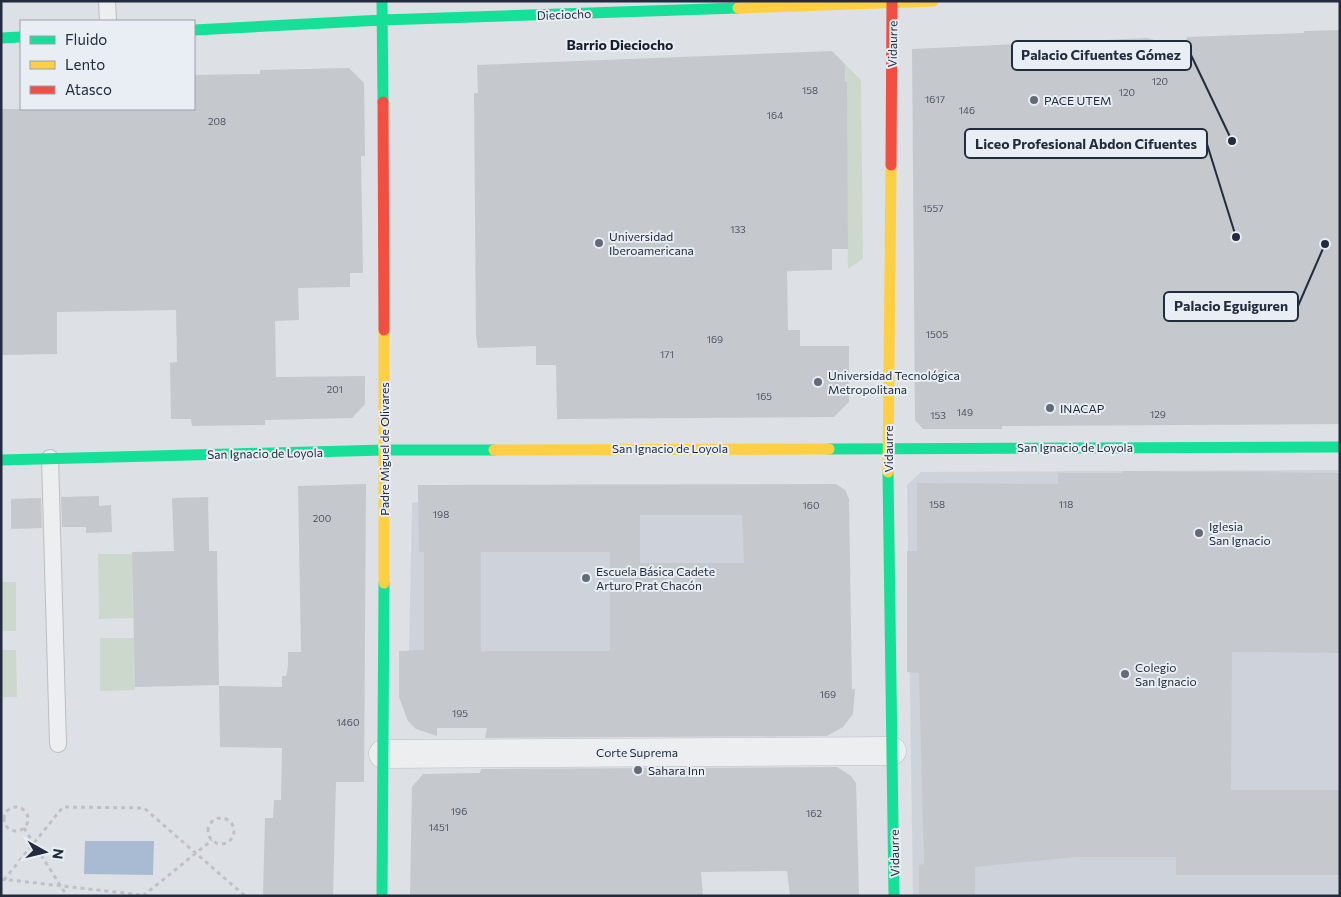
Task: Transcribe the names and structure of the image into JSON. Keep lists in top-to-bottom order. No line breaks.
{"streets":{"street":["Dieciocho","Vidaurre","San Ignacio de Loyola","Padre Miguel de Olivares","Corte Suprema"]},"crossings":[["Dieciocho","Vidaurre"],["Dieciocho","Padre Miguel de Olivares"],["Vidaurre","San Ignacio de Loyola"],["Vidaurre","Corte Suprema"],["San Ignacio de Loyola","Padre Miguel de Olivares"],["Padre Miguel de Olivares","Corte Suprema"]],"districts":["Barrio Dieciocho"],"places":["PACE UTEM","Palacio Cifuentes Gómez","Liceo Profesional Abdon Cifuentes","Universidad Iberoamericana","Palacio Eguiguren","Universidad Tecnológica Metropolitana","INACAP","Iglesia San Ignacio","Escuela Básica Cadete Arturo Prat Chacón","Colegio San Ignacio","Sahara Inn"],"house_numbers":["120","158","120","1617","146","164","208","1557","133","1505","169","171","201","165","149","129","153","158","118","160","198","200","169","195","1460","196","162","1451"],"legend":["Fluido","Lento","Atasco"],"north":"right"}
